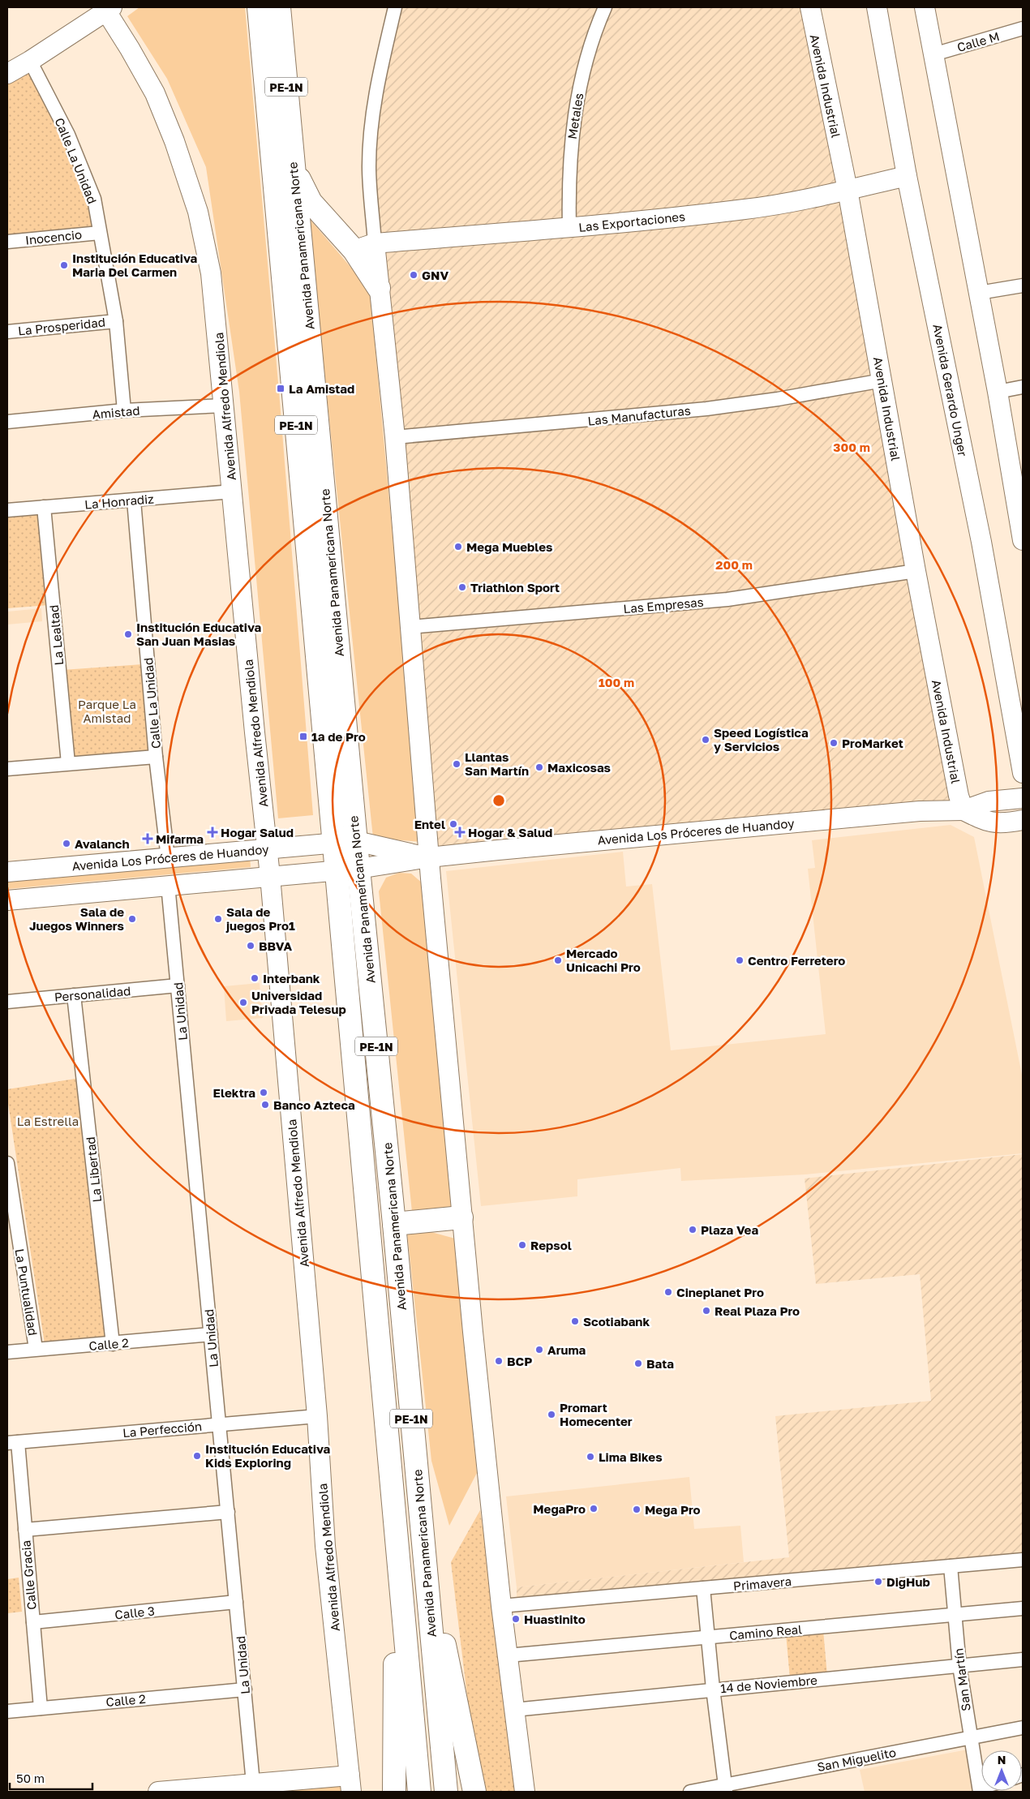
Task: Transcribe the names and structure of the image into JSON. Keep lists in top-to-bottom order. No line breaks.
{"streets":{"highway":["PE-1N","Avenida Panamericana Norte"],"main road":["Avenida Industrial","Las Exportaciones","Avenida Gerardo Unger","Avenida Alfredo Mendiola","Avenida Los Próceres de Huandoy"],"street":["Calle M","Metales","Calle La Unidad","Inocencio","La Prosperidad","Amistad","Las Manufacturas","La Honradiz","Las Empresas","La Lealtad","Personalidad","La Unidad","La Libertad","La Puntualidad","Calle 2","La Perfección","Calle Gracia","Primavera","Calle 3","Camino Real","San Martín","14 de Noviembre","San Miguelito"]},"crossings":[["Avenida Industrial","Las Exportaciones"],["Avenida Industrial","Las Manufacturas"],["Avenida Industrial","Las Empresas"],["Avenida Industrial","Avenida Los Próceres de Huandoy"],["Metales","Las Exportaciones"],["Calle La Unidad","Inocencio"],["Calle La Unidad","La Prosperidad"],["Calle La Unidad","Amistad"],["Calle La Unidad","La Honradiz"],["Calle La Unidad","Avenida Los Próceres de Huandoy"],["Las Exportaciones","Avenida Gerardo Unger"],["Avenida Panamericana Norte","Avenida Los Próceres de Huandoy"],["Avenida Alfredo Mendiola","Amistad"],["Avenida Alfredo Mendiola","La Honradiz"],["Avenida Alfredo Mendiola","Avenida Los Próceres de Huandoy"],["Avenida Alfredo Mendiola","La Perfección"],["La Honradiz","La Lealtad"],["Avenida Los Próceres de Huandoy","La Unidad"],["Personalidad","La Unidad"],["Personalidad","La Libertad"],["La Unidad","Calle 2"],["La Unidad","La Perfección"],["La Unidad","Calle 3"],["La Libertad","Calle 2"],["La Puntualidad","Calle 2"],["Calle 2","Calle Gracia"],["La Perfección","Calle Gracia"],["Calle Gracia","Calle 3"],["Primavera","San Martín"],["Camino Real","San Martín"],["San Martín","14 de Noviembre"],["San Martín","San Miguelito"]],"parks":["Parque La Amistad","La Estrella"],"places":{"other":["Institución Educativa Maria Del Carmen","GNV","Mega Muebles","Triathlon Sport","Institución Educativa San Juan Masias","Speed Logística y Servicios","ProMarket","Llantas San Martín","Maxicosas","Entel","Avalanch","Sala de Juegos Winners","Sala de juegos Pro1","BBVA","Mercado Unicachi Pro","Centro Ferretero","Interbank","Universidad Privada Telesup","Elektra","Banco Azteca","Plaza Vea","Repsol","Cineplanet Pro","Real Plaza Pro","Scotiabank","Aruma","BCP","Bata","Promart Homecenter","Institución Educativa Kids Exploring","Lima Bikes","MegaPro","Mega Pro","DigHub","Huastinito"],"transit":["La Amistad","1ª de Pro"],"health":["Hogar Salud","Hogar & Salud","Mifarma"]},"scale_bar":"50 m","north":"top","rings":["300 m","200 m","100 m"]}
